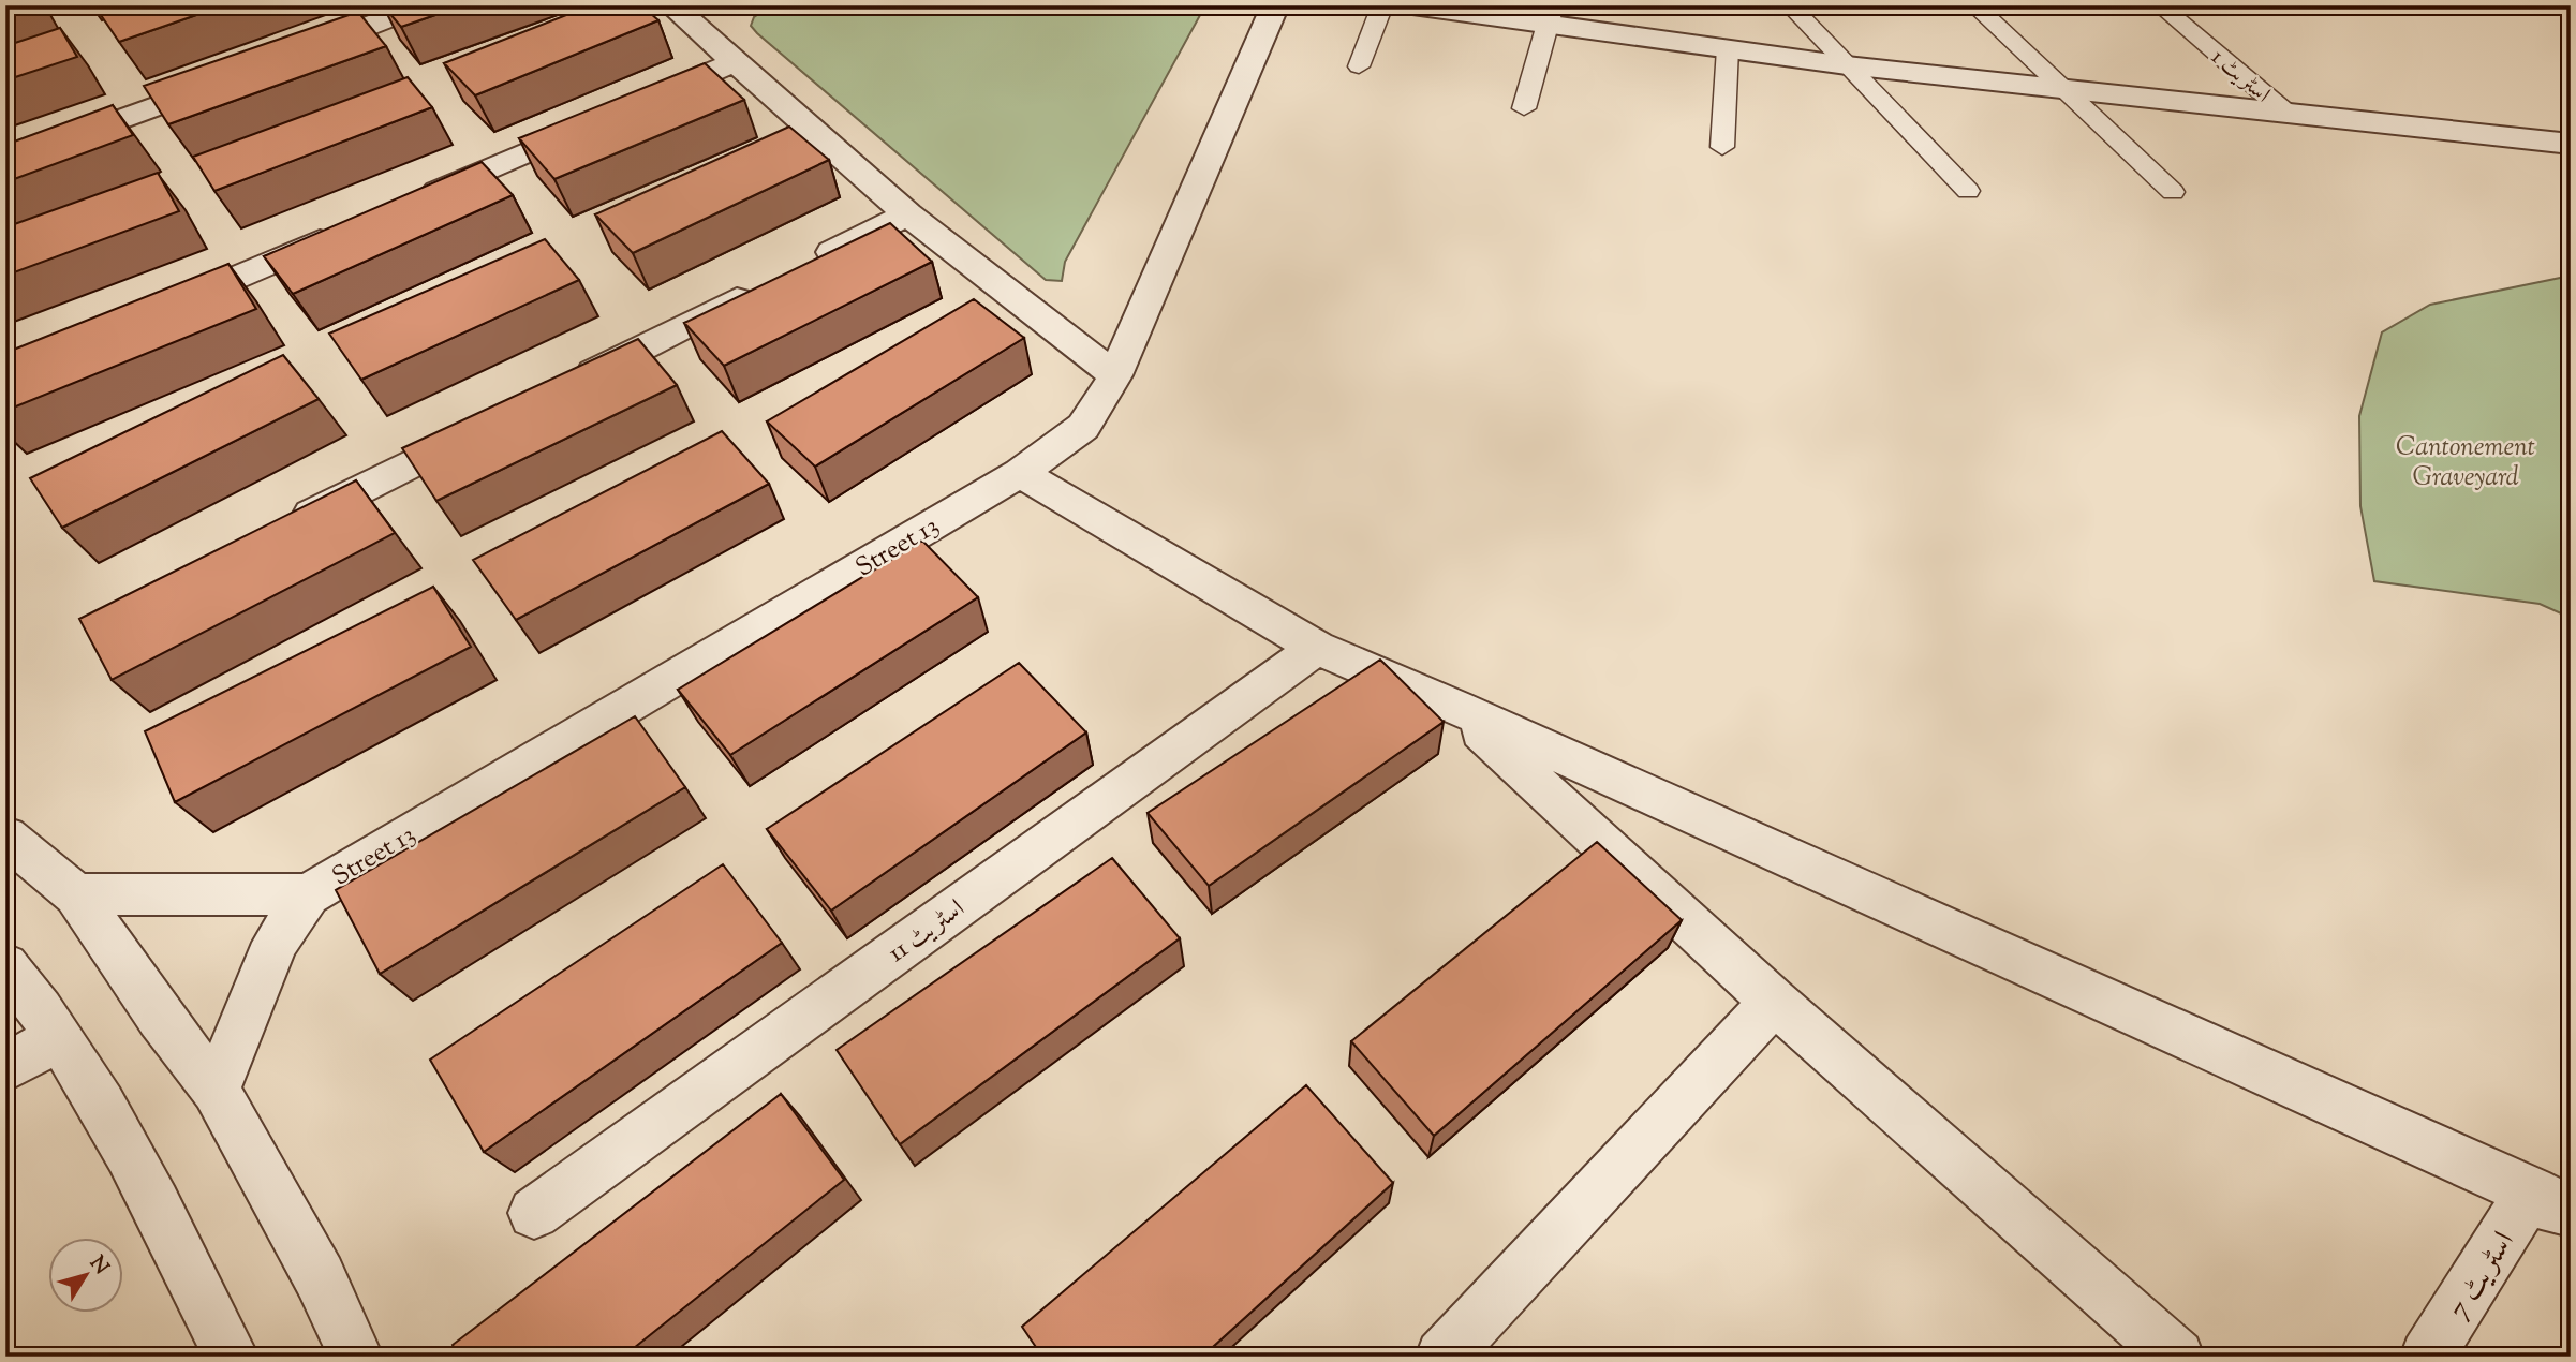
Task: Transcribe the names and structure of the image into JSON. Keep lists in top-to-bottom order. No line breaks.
{"streets":{"street":["Street 13","اسٹریٹ 11","اسٹریٹ 7"],"lane":["اسٹریٹ 1"]},"parks":["Cantonement Graveyard"],"north":"top right"}
